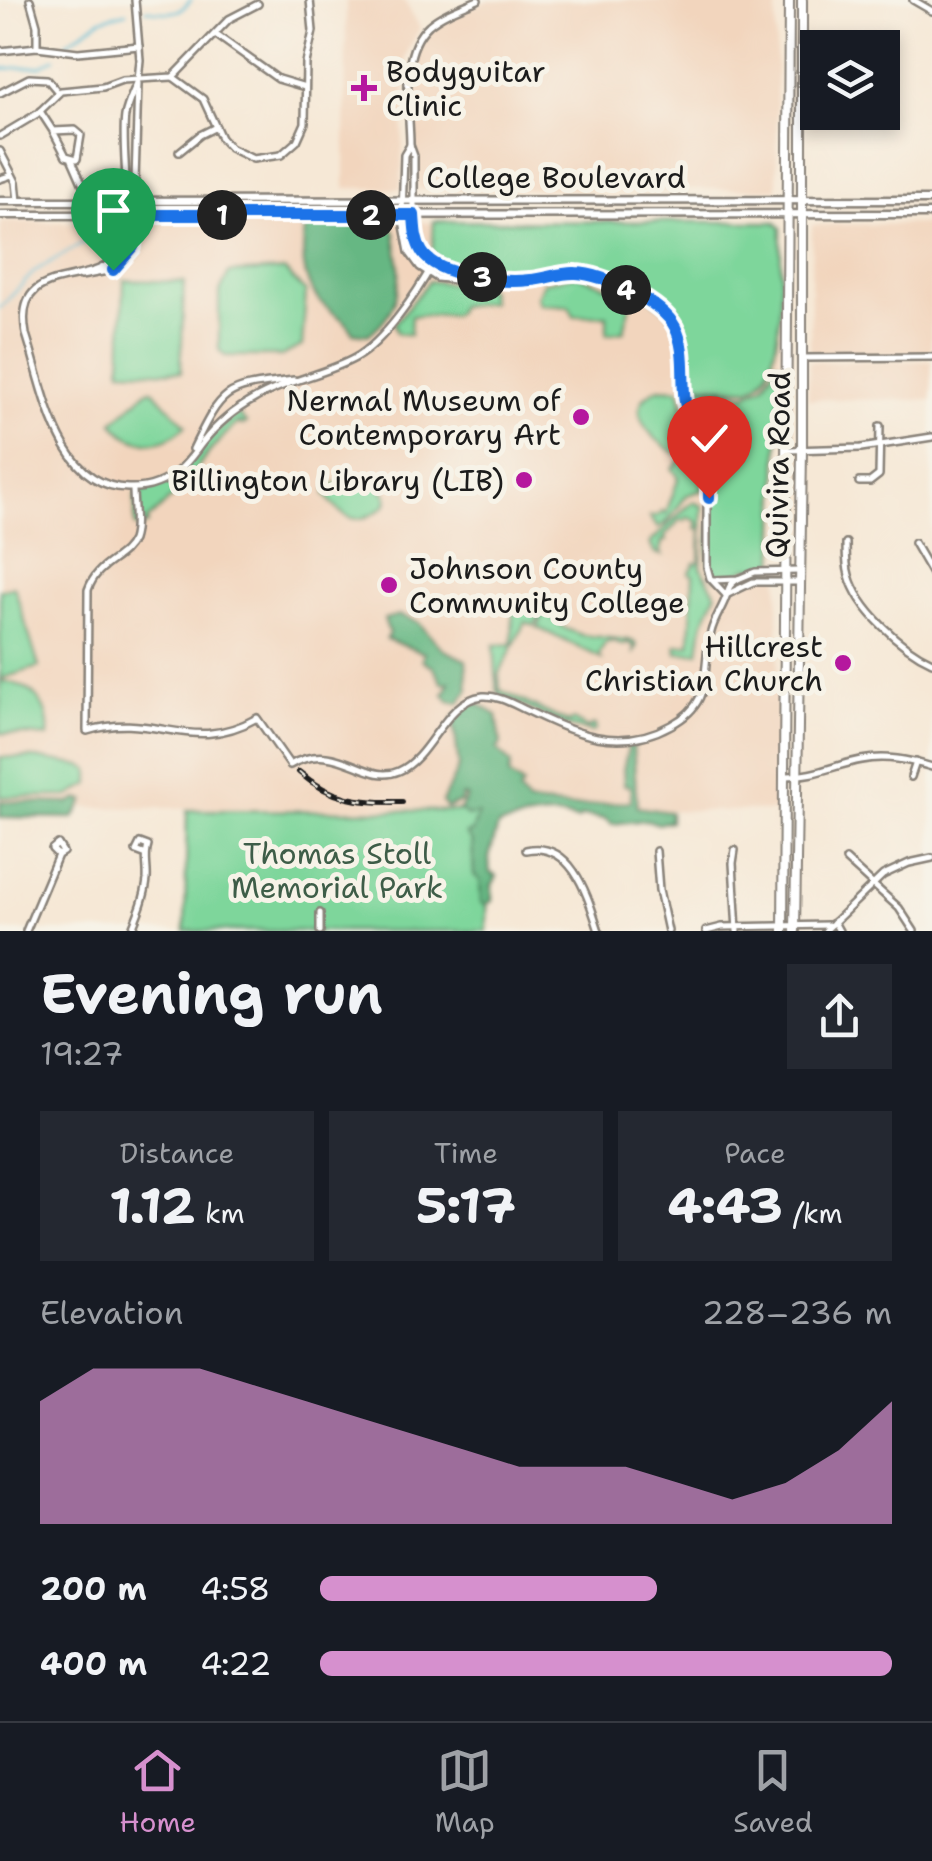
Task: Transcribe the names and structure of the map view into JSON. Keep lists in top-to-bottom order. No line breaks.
{"streets":{"main road":["College Boulevard","Quivira Road"]},"crossings":[["College Boulevard","Quivira Road"]],"parks":["Thomas Stoll Memorial Park"],"places":{"health":["Bodyguitar Clinic"],"other":["Nermal Museum of Contemporary Art","Billington Library (LIB)","Johnson County Community College","Hillcrest Christian Church"]},"page":{"pins":["1","2","3","4"],"heading":["Evening run","19:27"],"stats":[["Distance","1.12 km"],["Time","5:17"],["Pace","4:43 /km"]],"chart":["Elevation","228–236 m"],"list":[{"name":"200 m","note":"4:58"},{"name":"400 m","note":"4:22"}],"tabs":["Home","Map","Saved"]}}
